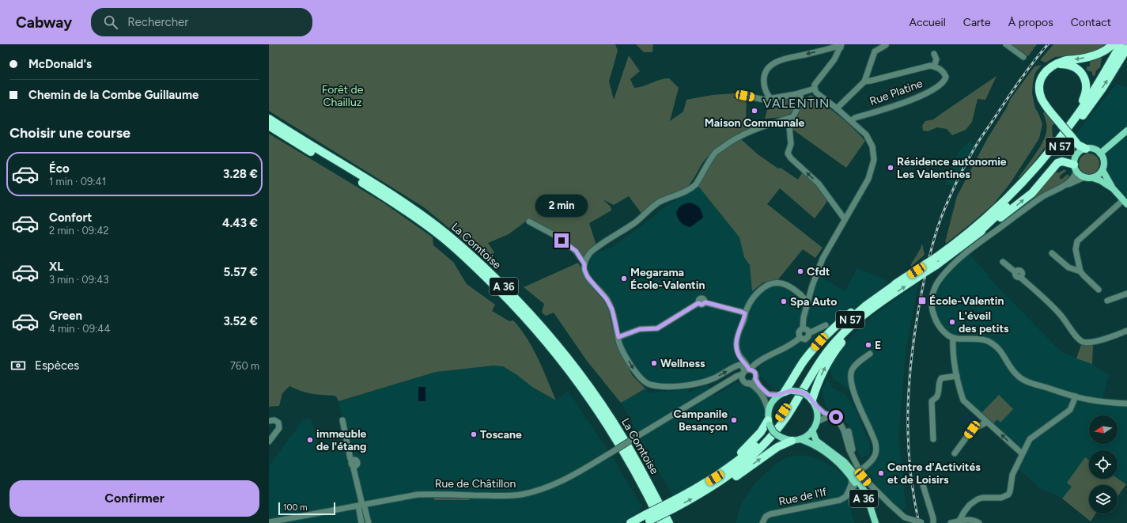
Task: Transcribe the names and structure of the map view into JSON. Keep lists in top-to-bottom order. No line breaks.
{"streets":{"highway":["N 57","La Comtoise","A 36"],"street":["Rue Platine","Rue de Châtillon","Rue de l'If"]},"crossings":[["N 57","A 36"],["A 36","Rue de l'If"]],"districts":["VALENTIN"],"parks":["Forêt de Chailluz"],"places":{"other":["Maison Communale","Résidence autonomie Les Valentines","Cfdt","Megarama École-Valentin","Spa Auto","L'éveil des petits","E","Wellness","Campanile Besançon","Toscane","immeuble de l'étang","Centre d'Activités et de Loisirs"],"transit":["École-Valentin"]},"scale_bar":"100 m","north":"left","page":{"header":"Cabway","search":"Rechercher","nav":["Accueil","Carte","À propos","Contact"],"banner":["McDonald's","Chemin de la Combe Guillaume"],"heading":"Choisir une course","list":[{"name":"Éco","note":"1 min · 09:41","value":"3.28 €"},{"name":"Confort","note":"2 min · 09:42","value":"4.43 €"},{"name":"XL","note":"3 min · 09:43","value":"5.57 €"},{"name":"Green","note":"4 min · 09:44","value":"3.52 €"}],"bubble":"2 min","pay":["Espèces","760 m"],"buttons":"Confirmer","scale":"100 m"}}
